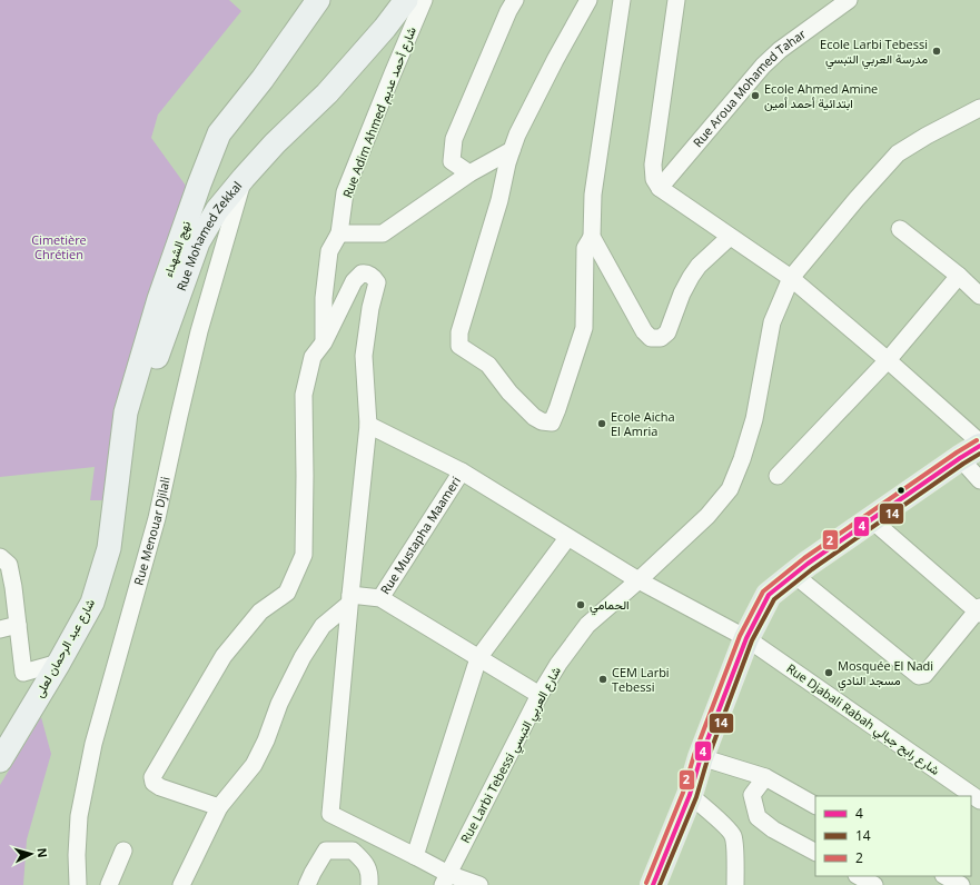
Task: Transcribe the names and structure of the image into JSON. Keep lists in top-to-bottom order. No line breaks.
{"streets":{"main road":["Rue Mohamed Zekkal","نهج الشهداء","شارع عبد الرحمان لعلى"],"street":["Rue Aroua Mohamed Tahar","Rue Adim Ahmed شارع أحمد عديم","Rue Menouar Djilali","Rue Mustapha Maameri","Rue Djabali Rabah شارع رابح جبالي","Rue Larbi Tebessi شارع العربي التبسي"]},"crossings":[["Rue Mohamed Zekkal","نهج الشهداء"],["Rue Mohamed Zekkal","Rue Menouar Djilali"],["Rue Mohamed Zekkal","شارع عبد الرحمان لعلى"],["نهج الشهداء","شارع عبد الرحمان لعلى"],["Rue Mustapha Maameri","Rue Djabali Rabah شارع رابح جبالي"],["Rue Djabali Rabah شارع رابح جبالي","Rue Larbi Tebessi شارع العربي التبسي"]],"parks":["Cimetière Chrétien"],"places":["Ecole Larbi Tebessi مدرسة العربي التبسي","Ecole Ahmed Amine ابتدائية أحمد أمين","Ecole Aicha El Amria","الحمامي","Mosquée El Nadi مسجد النادي","CEM Larbi Tebessi"],"lines":["transit line 2","transit line 4","transit line 14"],"legend":["4","14","2"],"north":"right"}
